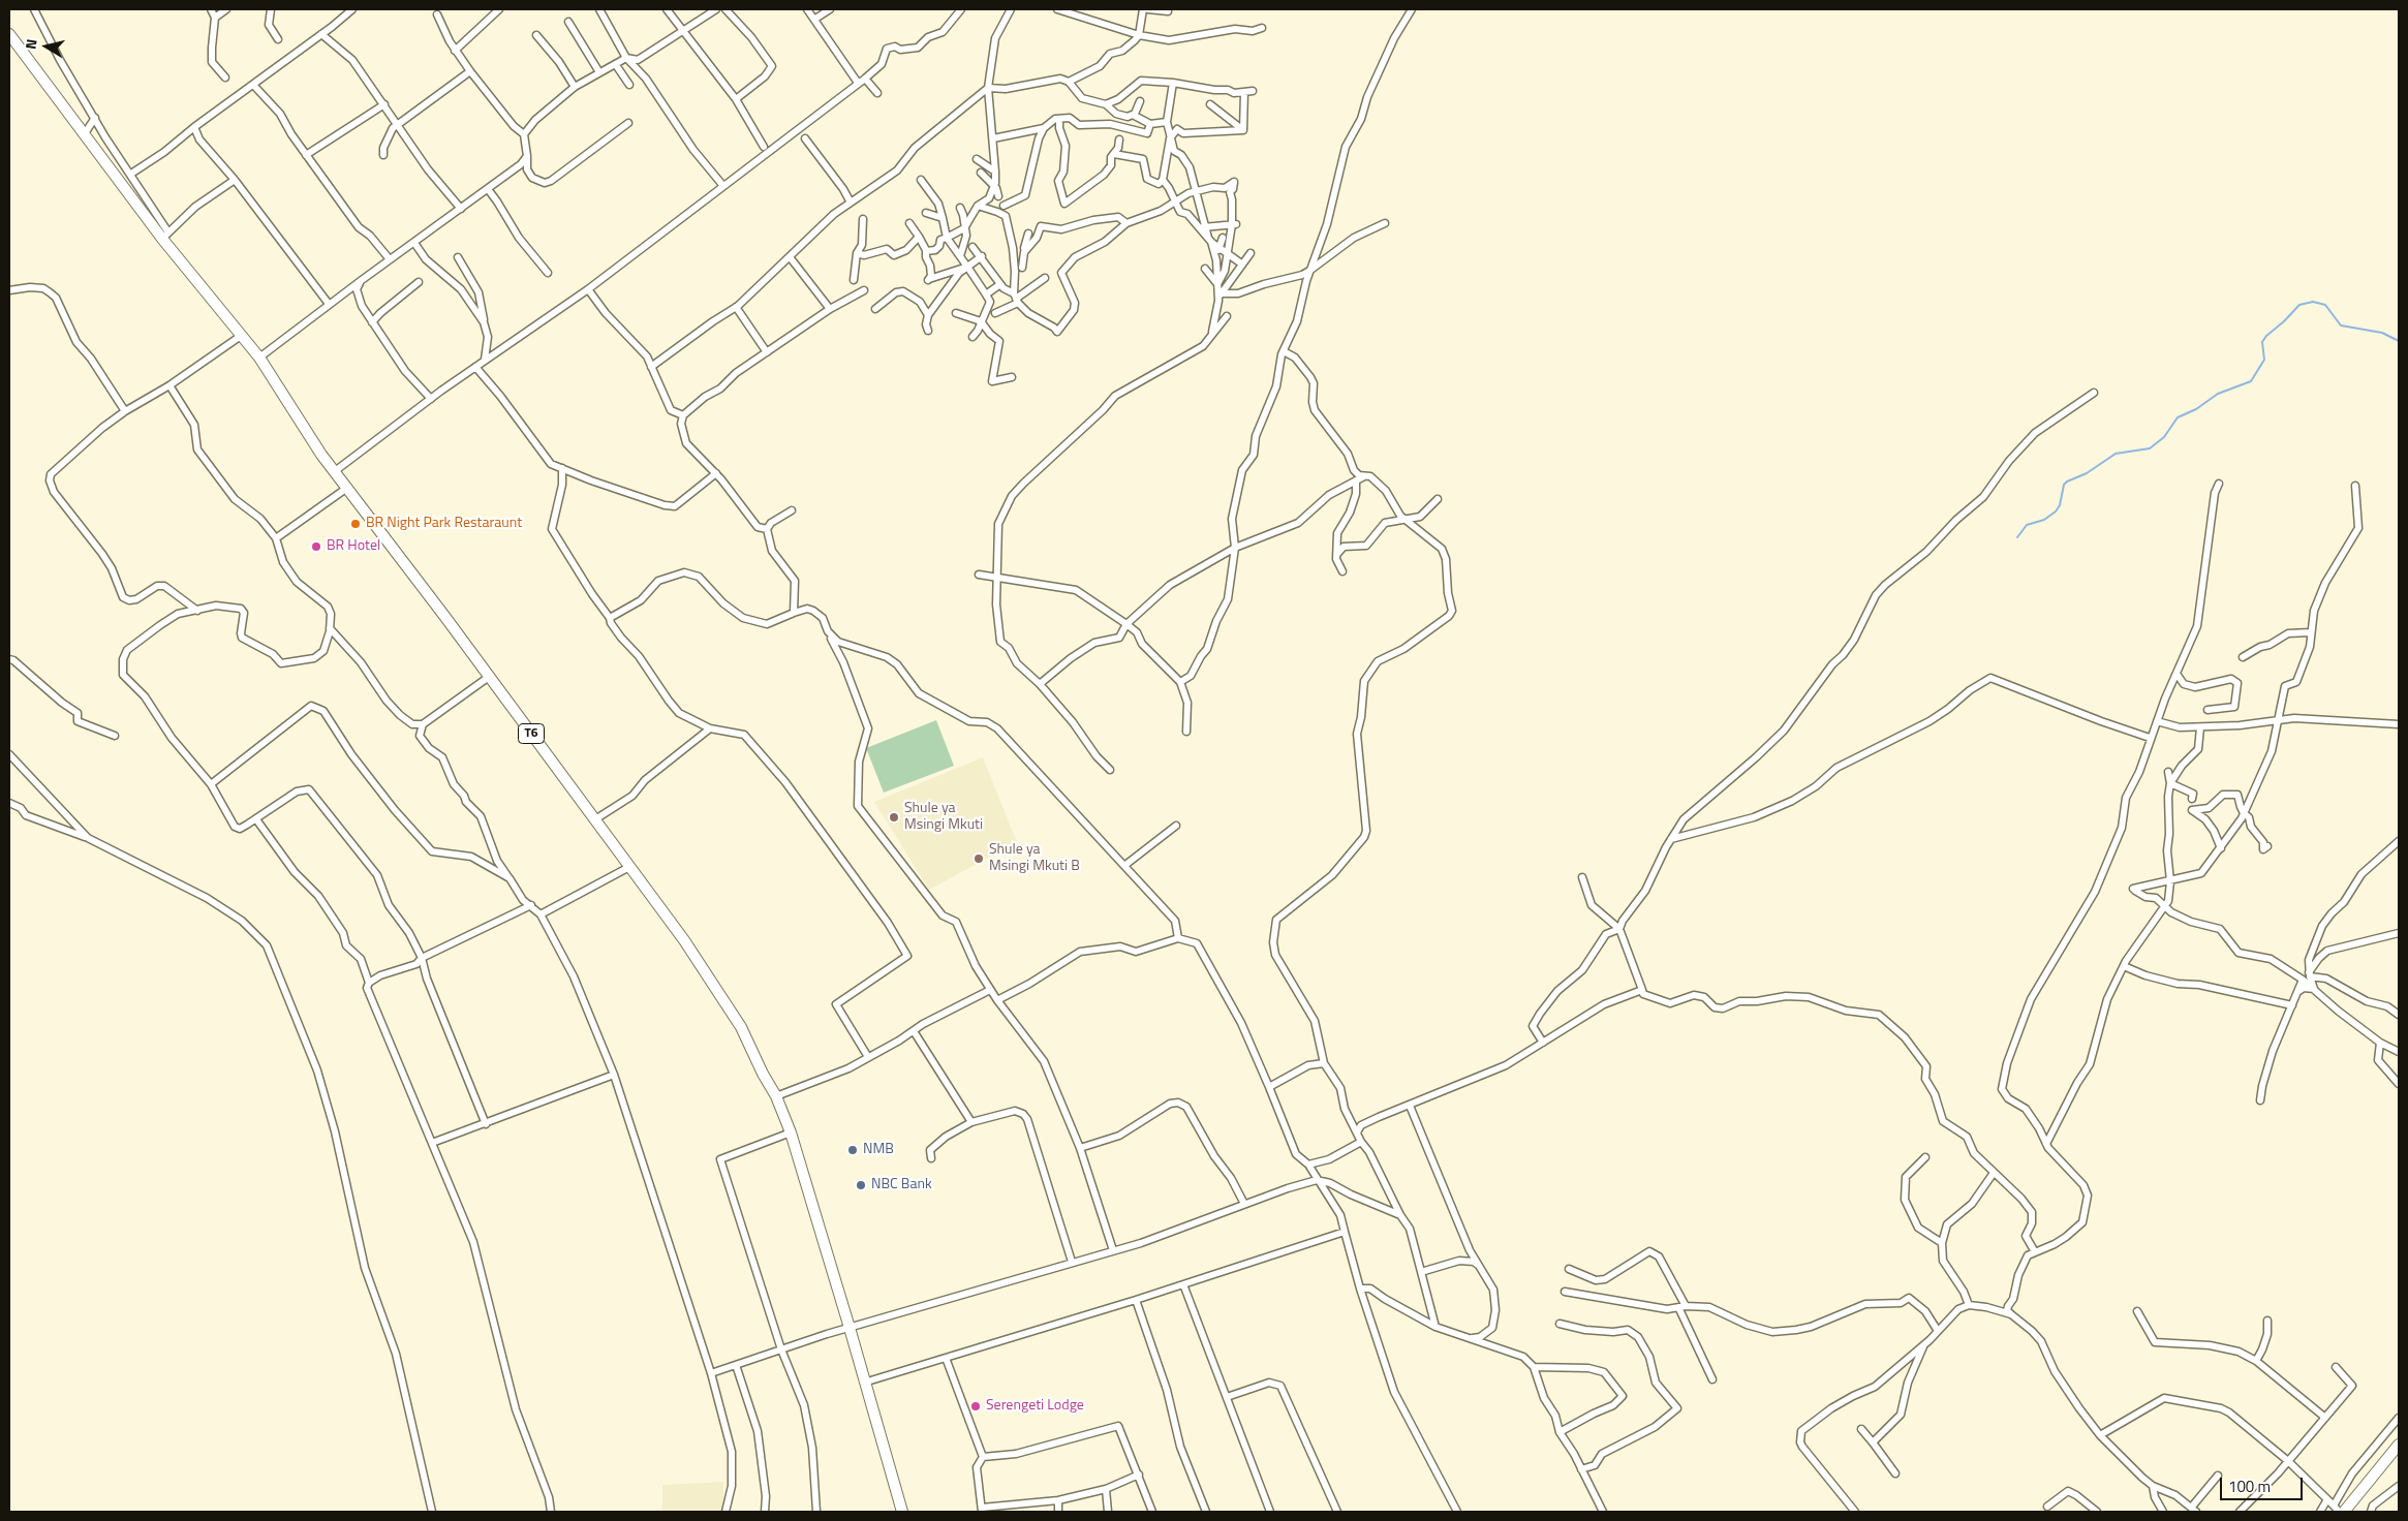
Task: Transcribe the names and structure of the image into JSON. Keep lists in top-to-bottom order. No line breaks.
{"streets":{"main road":["T6"]},"places":["BR Night Park Restaraunt","BR Hotel","Shule ya Msingi Mkuti","Shule ya Msingi Mkuti B","NMB","NBC Bank","Serengeti Lodge"],"scale_bar":"100 m","north":"left"}
